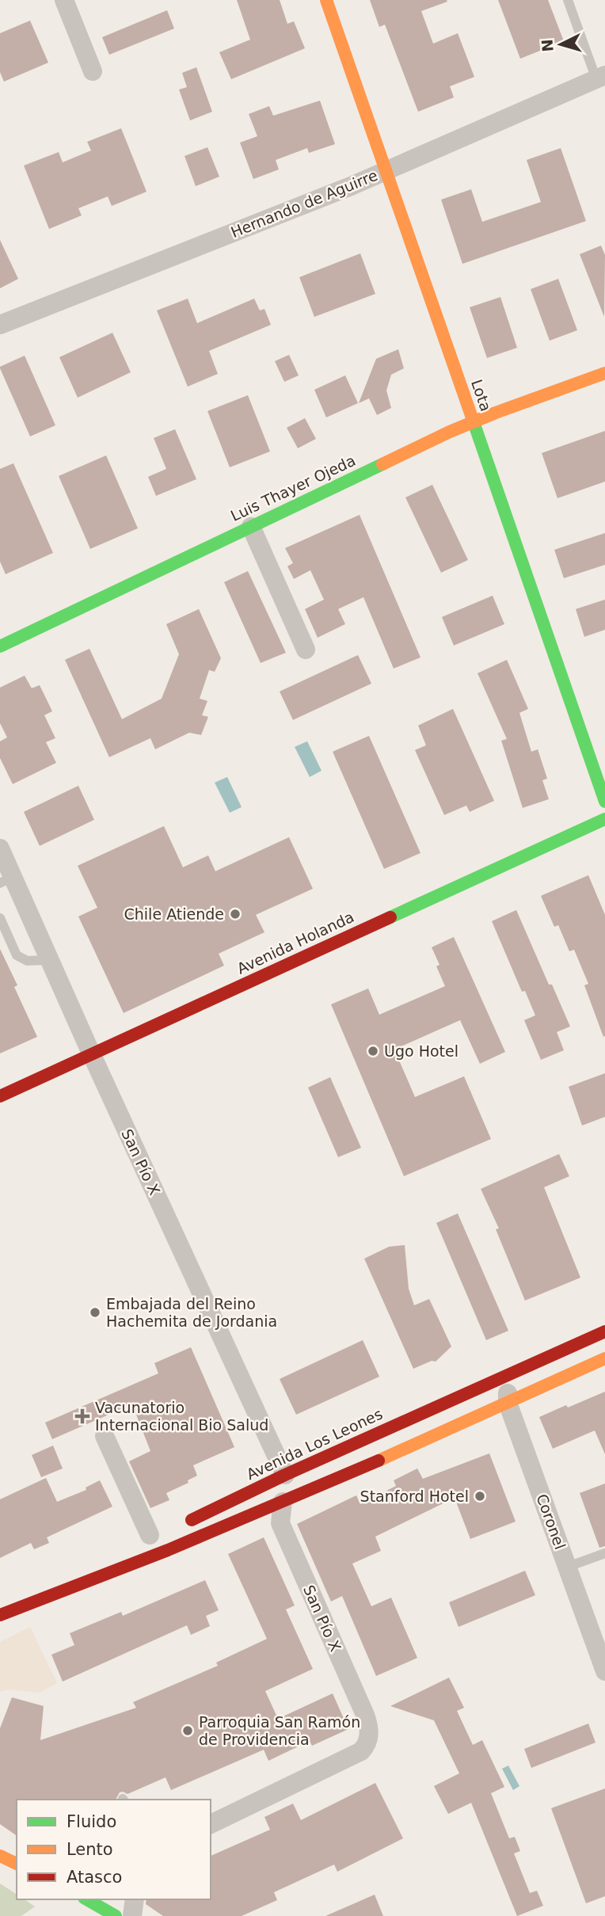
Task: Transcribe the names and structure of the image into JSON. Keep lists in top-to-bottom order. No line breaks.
{"streets":{"street":["Hernando de Aguirre","Lota","Luis Thayer Ojeda","Avenida Holanda","San Pío X","Avenida Los Leones","Coronel"]},"crossings":[["Hernando de Aguirre","Lota"],["Lota","Luis Thayer Ojeda"],["Avenida Holanda","San Pío X"],["San Pío X","Avenida Los Leones"]],"places":{"other":["Chile Atiende","Ugo Hotel","Embajada del Reino Hachemita de Jordania","Stanford Hotel","Parroquia San Ramón de Providencia"],"health":["Vacunatorio Internacional Bio Salud"]},"legend":["Fluido","Lento","Atasco"],"north":"left"}
